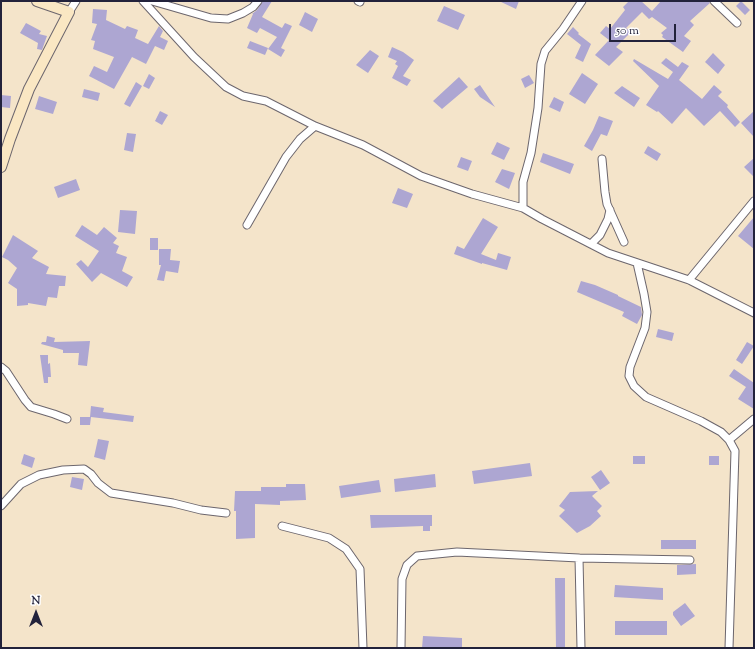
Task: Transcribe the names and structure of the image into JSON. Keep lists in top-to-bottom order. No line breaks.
{"scale_bar":"50 m","north":"top"}
